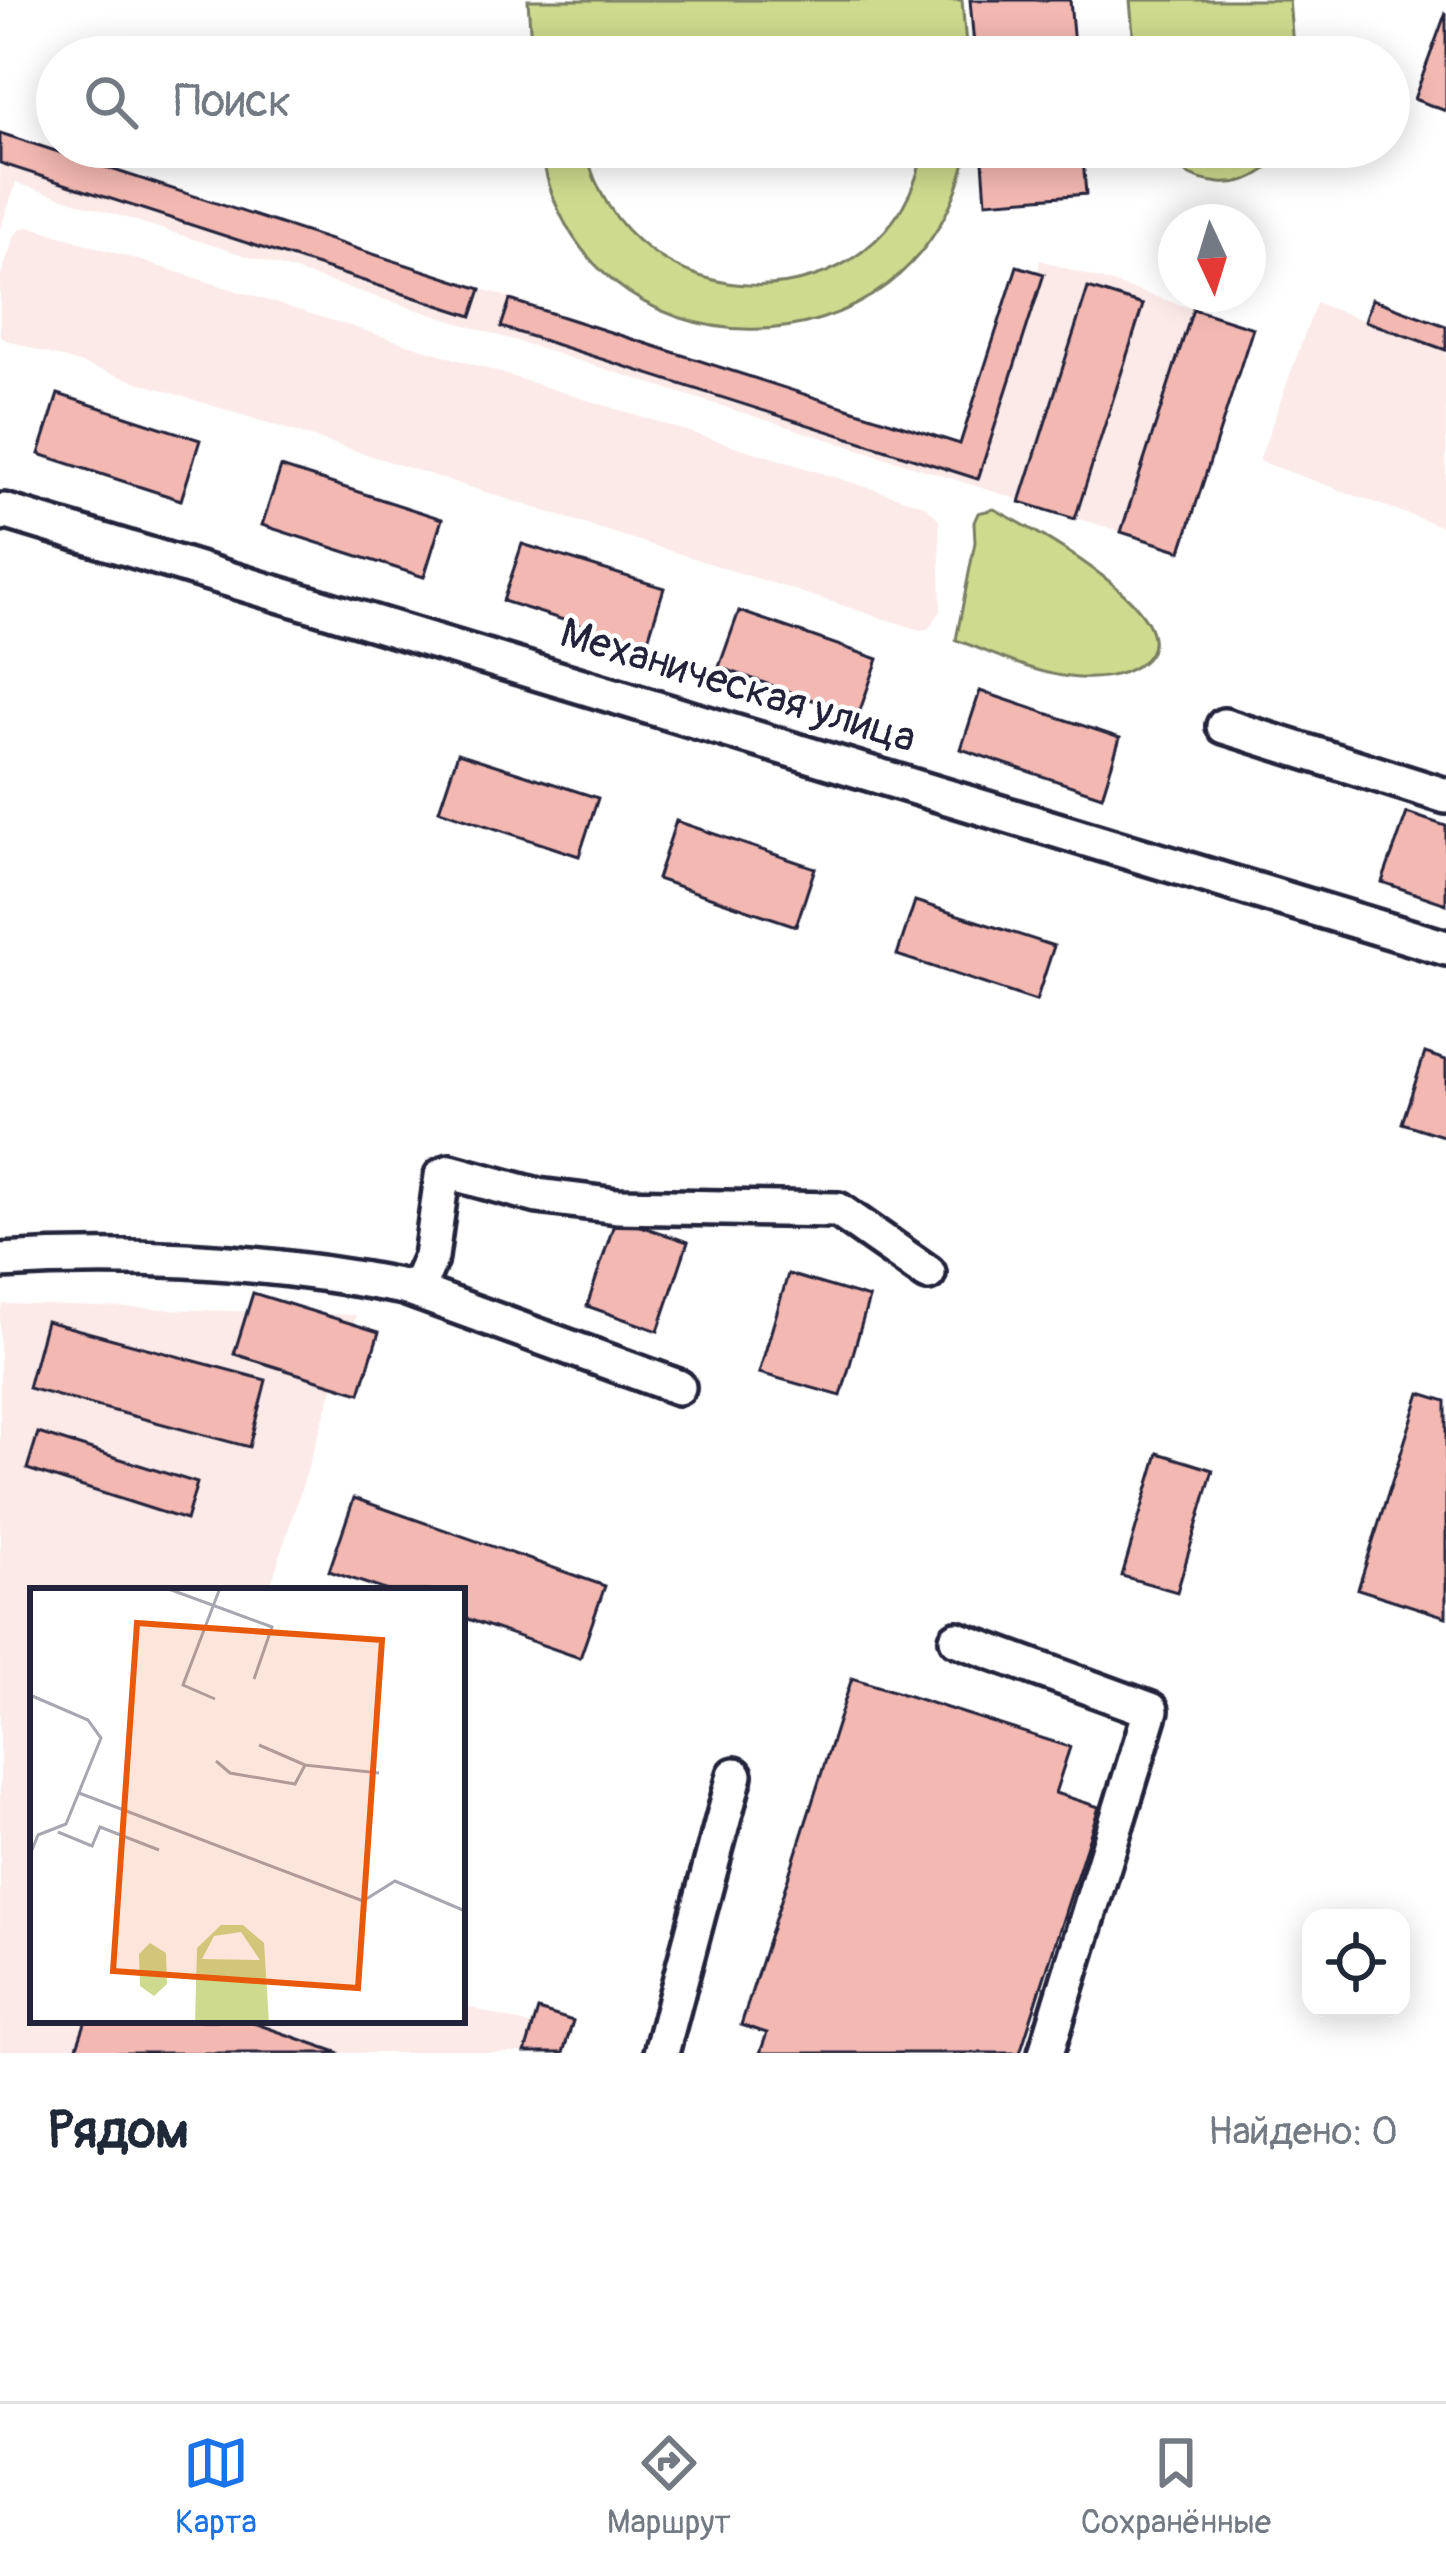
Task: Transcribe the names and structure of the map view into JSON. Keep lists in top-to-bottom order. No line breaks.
{"streets":{"street":["Механическая улица"]},"north":"bottom","page":{"search":"Поиск","heading":["Рядом","Найдено: 0"],"nav":["Карта","Маршрут","Сохранённые"]}}
